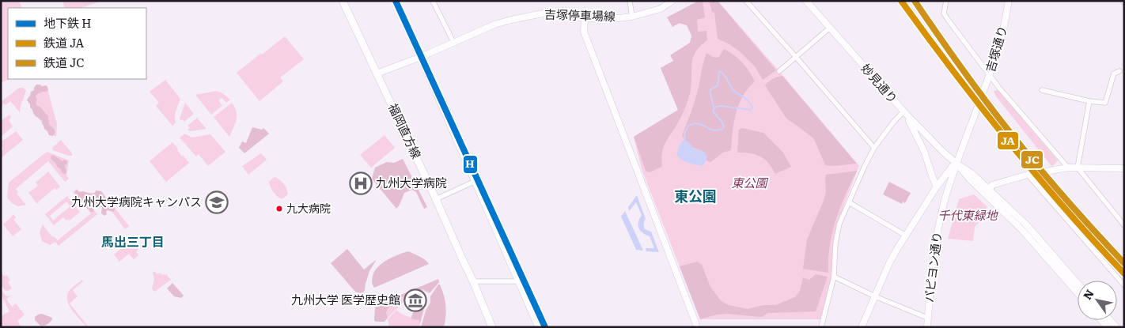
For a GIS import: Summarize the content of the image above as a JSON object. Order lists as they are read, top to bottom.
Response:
{
  "streets": {
    "main road": [
      "吉塚停車場線",
      "吉塚通り",
      "妙見通り",
      "福岡直方線",
      "パピヨン通り"
    ]
  },
  "crossings": [
    ["吉塚停車場線", "福岡直方線"],
    ["吉塚通り", "妙見通り"],
    ["吉塚通り", "パピヨン通り"],
    ["妙見通り", "パピヨン通り"]
  ],
  "districts": ["東公園", "馬出三丁目"],
  "parks": ["東公園", "千代東緑地"],
  "places": {
    "hospital": ["九州大学病院"],
    "school or university": ["九州大学病院キャンパス"],
    "other": ["九大病院"],
    "museum": ["九州大学 医学歴史館"]
  },
  "lines": ["metro line H", "rail line JA", "rail line JC"],
  "legend": ["地下鉄 H", "鉄道 JA", "鉄道 JC"],
  "north": "top left"
}
